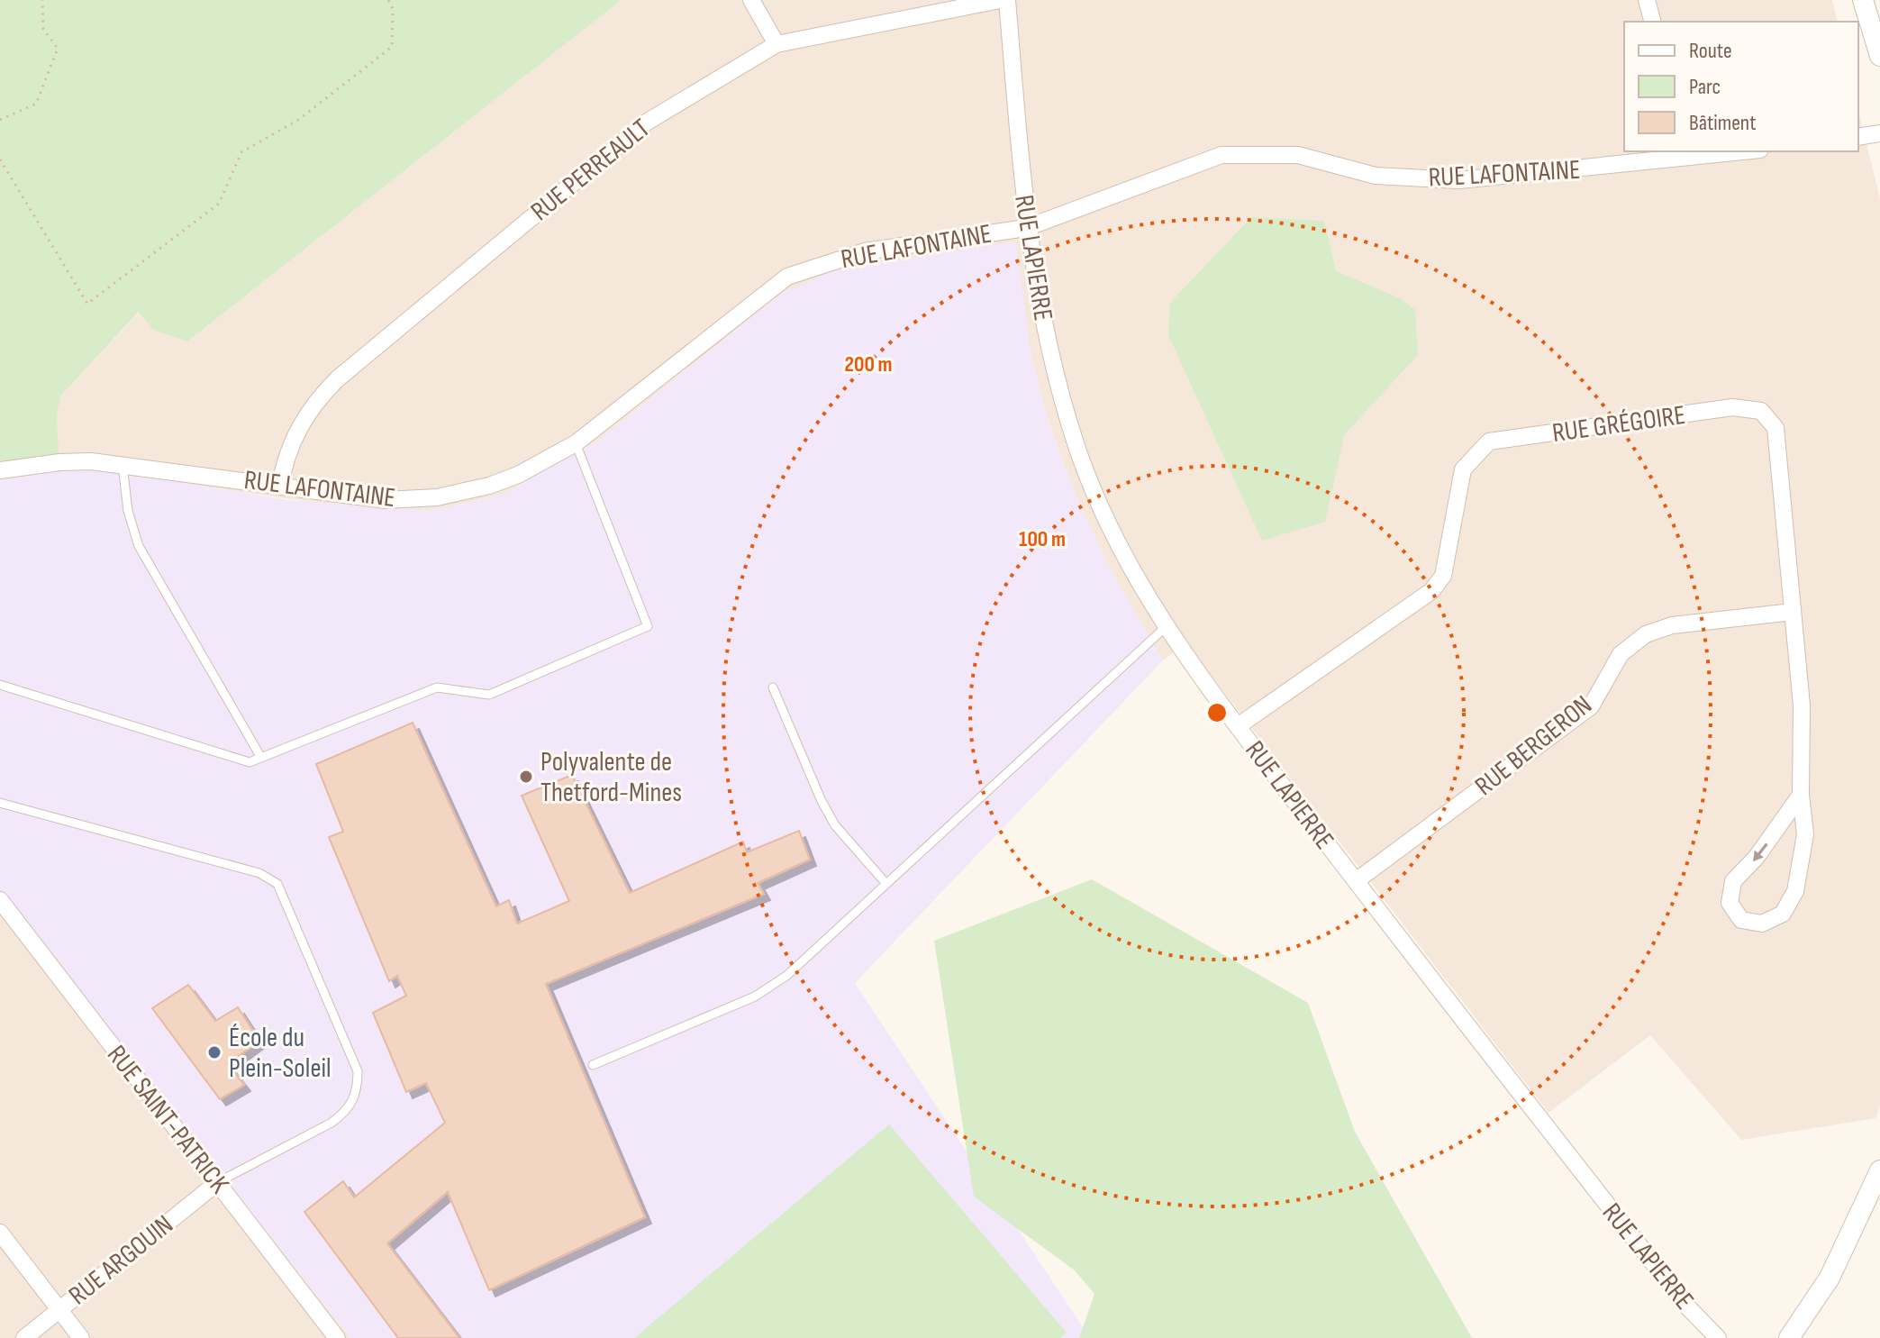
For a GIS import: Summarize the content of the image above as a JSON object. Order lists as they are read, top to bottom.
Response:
{
  "streets": {
    "street": [
      "RUE PERREAULT",
      "RUE LAFONTAINE",
      "RUE LAPIERRE",
      "RUE GRÉGOIRE",
      "RUE BERGERON",
      "RUE SAINT-PATRICK",
      "RUE ARGOUIN"
    ]
  },
  "crossings": [
    ["RUE PERREAULT", "RUE LAFONTAINE"],
    ["RUE LAFONTAINE", "RUE LAPIERRE"],
    ["RUE LAPIERRE", "RUE GRÉGOIRE"],
    ["RUE LAPIERRE", "RUE BERGERON"],
    ["RUE GRÉGOIRE", "RUE BERGERON"],
    ["RUE SAINT-PATRICK", "RUE ARGOUIN"]
  ],
  "places": ["Polyvalente de Thetford-Mines", "École du Plein-Soleil"],
  "legend": ["Route", "Parc", "Bâtiment"],
  "rings": ["200 m", "100 m"]
}
